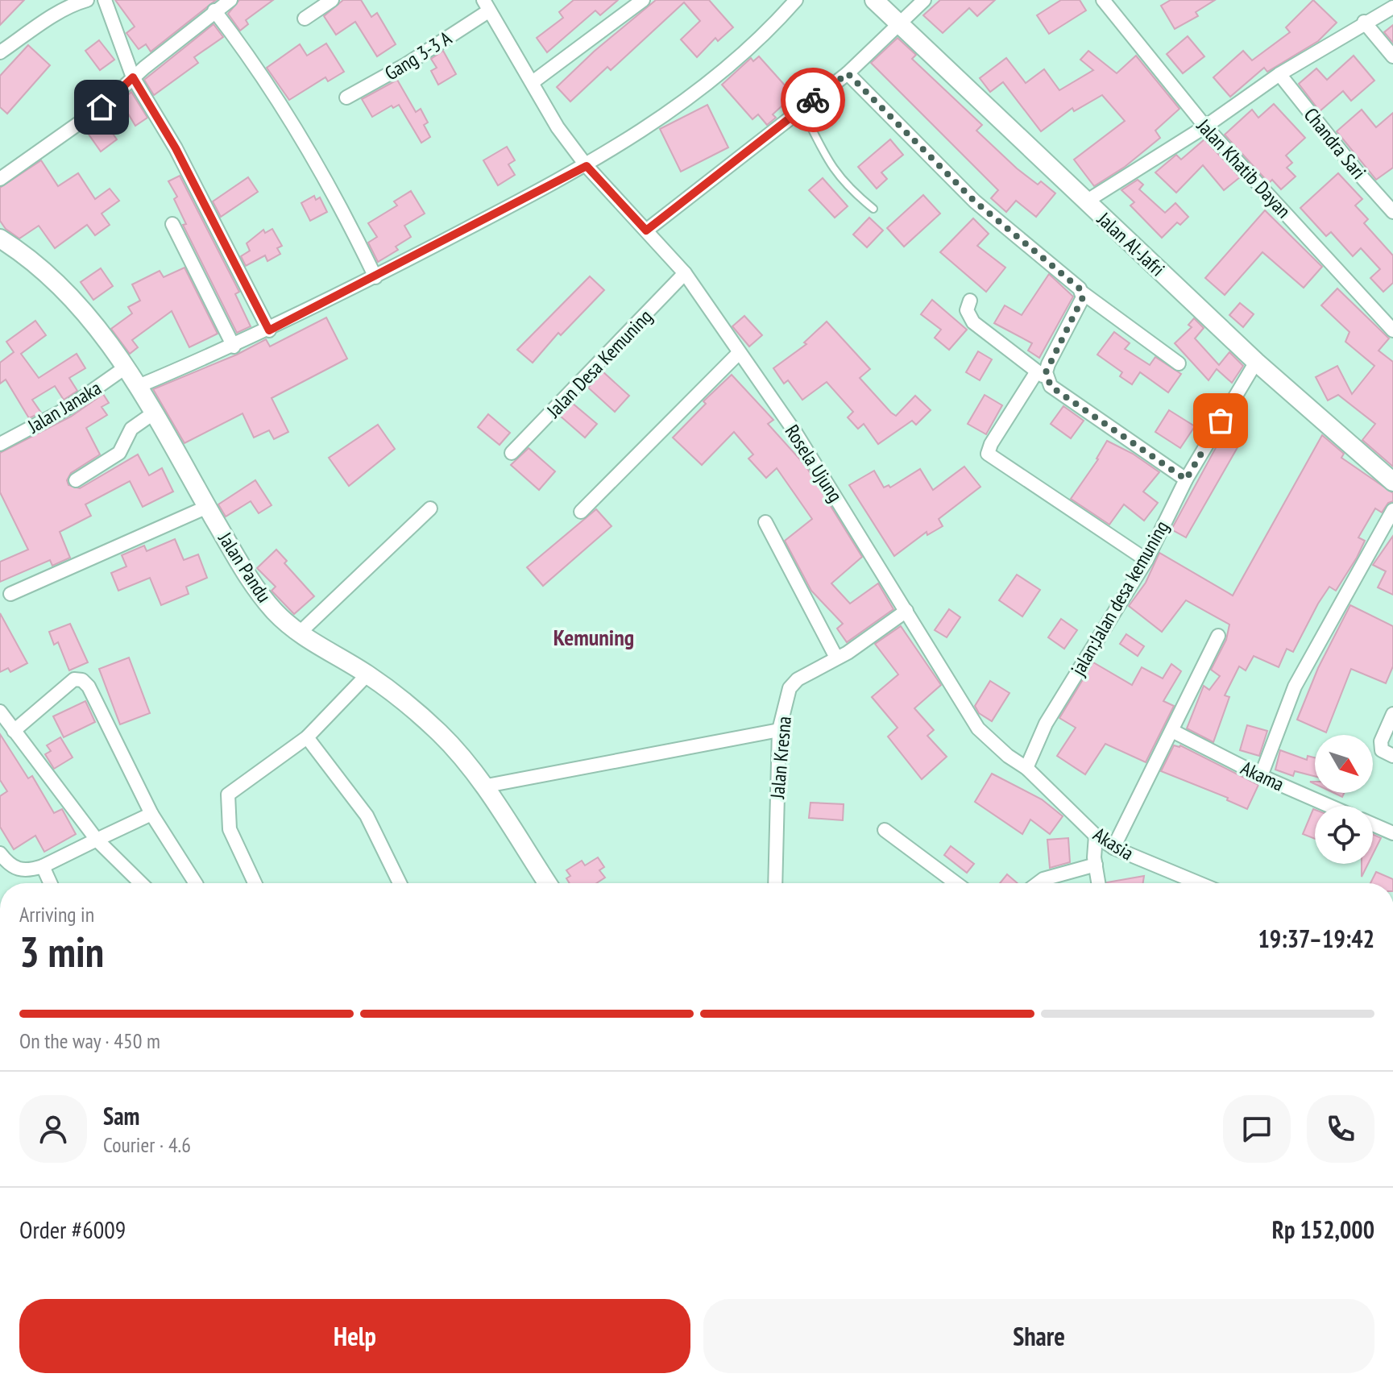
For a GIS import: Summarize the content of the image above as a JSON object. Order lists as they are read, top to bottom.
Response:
{
  "streets": {
    "street": [
      "Gang 3-3 A",
      "Chandra Sari",
      "Jalan Khatib Dayan",
      "Jalan Al-Jafri",
      "Jalan Desa Kemuning",
      "Jalan Janaka",
      "Rosela Ujung",
      "Jalan Pandu",
      "jalan;Jalan desa kemuning",
      "Jalan Kresna",
      "Akama",
      "Akasia"
    ]
  },
  "crossings": [
    ["Gang 3-3 A", "Rosela Ujung"],
    ["Jalan Al-Jafri", "jalan;Jalan desa kemuning"],
    ["Jalan Desa Kemuning", "Rosela Ujung"],
    ["Jalan Janaka", "Jalan Pandu"],
    ["Rosela Ujung", "jalan;Jalan desa kemuning"],
    ["Rosela Ujung", "Jalan Kresna"],
    ["Rosela Ujung", "Akasia"],
    ["jalan;Jalan desa kemuning", "Akasia"]
  ],
  "districts": ["Kemuning"],
  "north": "bottom right",
  "page": {
    "heading": ["3 min", "Arriving in", "19:37–19:42"],
    "panel": [
      "Sam",
      "Courier · 4.6",
      "Order #6009",
      "Rp 152,000"
    ],
    "bar": "On the way · 450 m",
    "buttons": ["Help", "Share"]
  }
}
